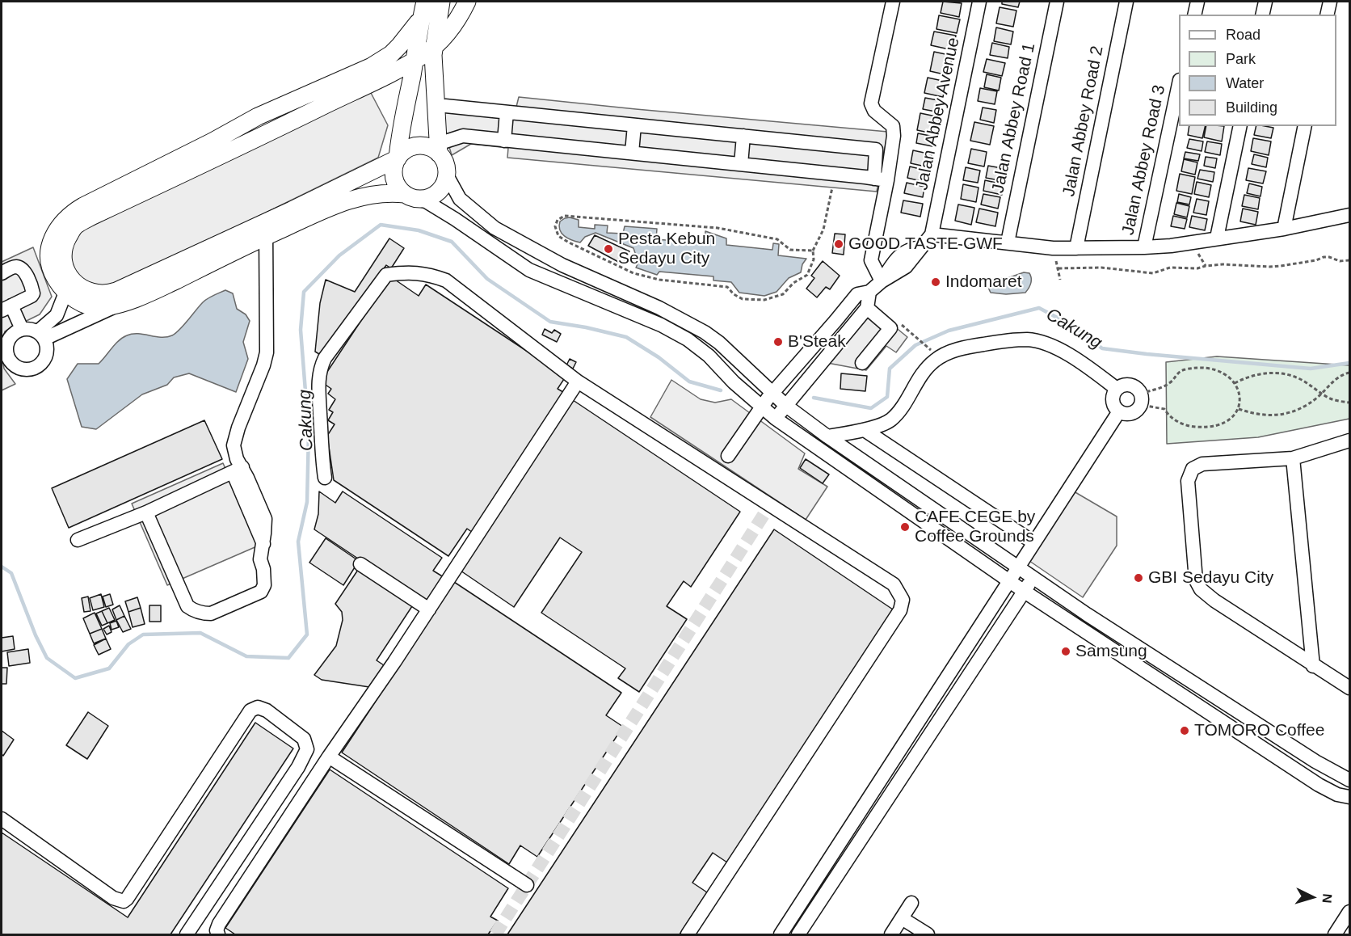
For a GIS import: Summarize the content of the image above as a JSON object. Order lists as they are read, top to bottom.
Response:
{
  "streets": {
    "street": [
      "Jalan Abbey Avenue",
      "Jalan Abbey Road 1",
      "Jalan Abbey Road 2",
      "Jalan Abbey Road 3"
    ]
  },
  "water": ["Cakung"],
  "places": [
    "GOOD TASTE GWF",
    "Pesta Kebun Sedayu City",
    "Indomaret",
    "B'Steak",
    "CAFE CEGE by Coffee Grounds",
    "GBI Sedayu City",
    "Samsung",
    "TOMORO Coffee"
  ],
  "legend": [
    "Road",
    "Park",
    "Water",
    "Building"
  ],
  "north": "right"
}
